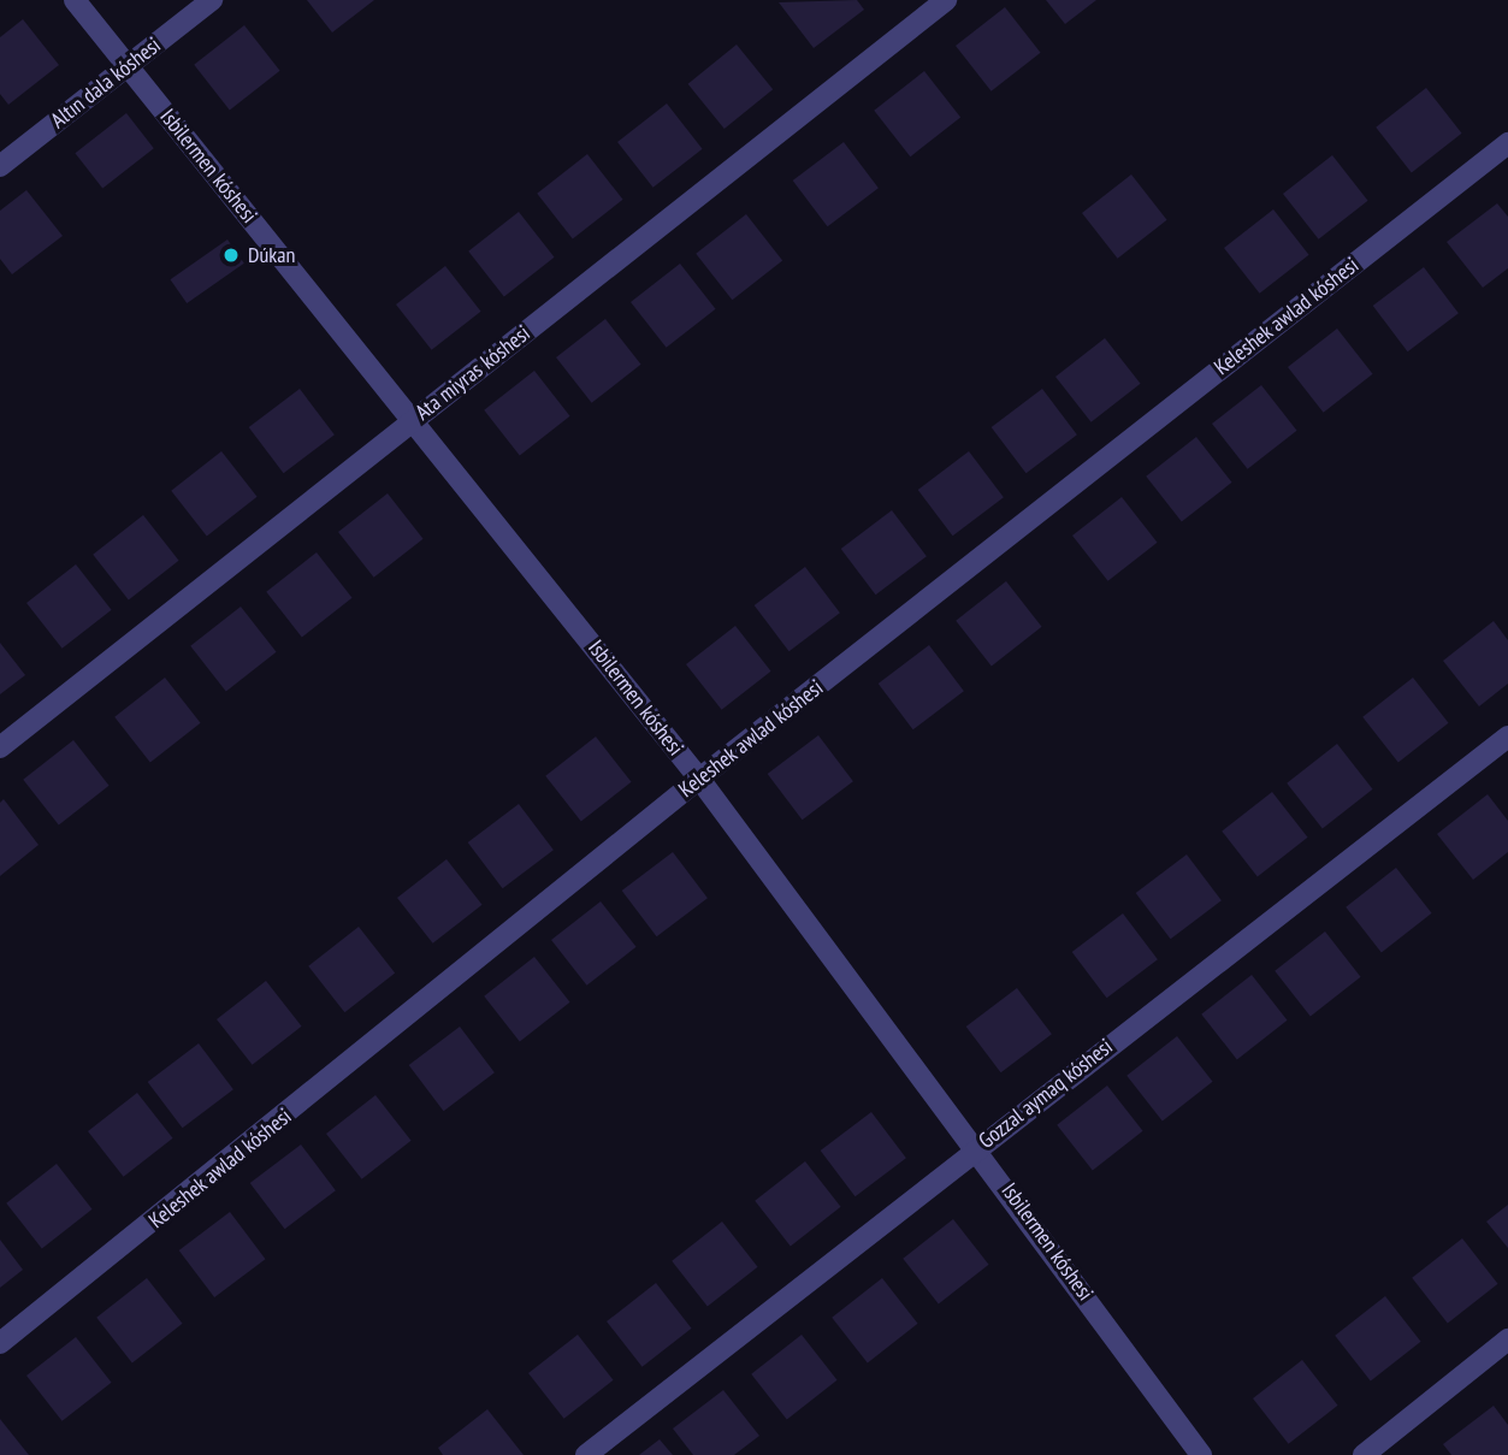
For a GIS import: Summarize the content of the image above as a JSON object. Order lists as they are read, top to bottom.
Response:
{
  "streets": {
    "street": [
      "Altın dala kóshesi",
      "Isbilermen kóshesi",
      "Keleshek awlad kóshesi",
      "Ata miyras kóshesi",
      "Gozzal aymaq kóshesi"
    ]
  },
  "crossings": [
    ["Altın dala kóshesi", "Isbilermen kóshesi"],
    ["Isbilermen kóshesi", "Keleshek awlad kóshesi"],
    ["Isbilermen kóshesi", "Ata miyras kóshesi"],
    ["Isbilermen kóshesi", "Gozzal aymaq kóshesi"]
  ],
  "places": ["Dúkan"]
}
